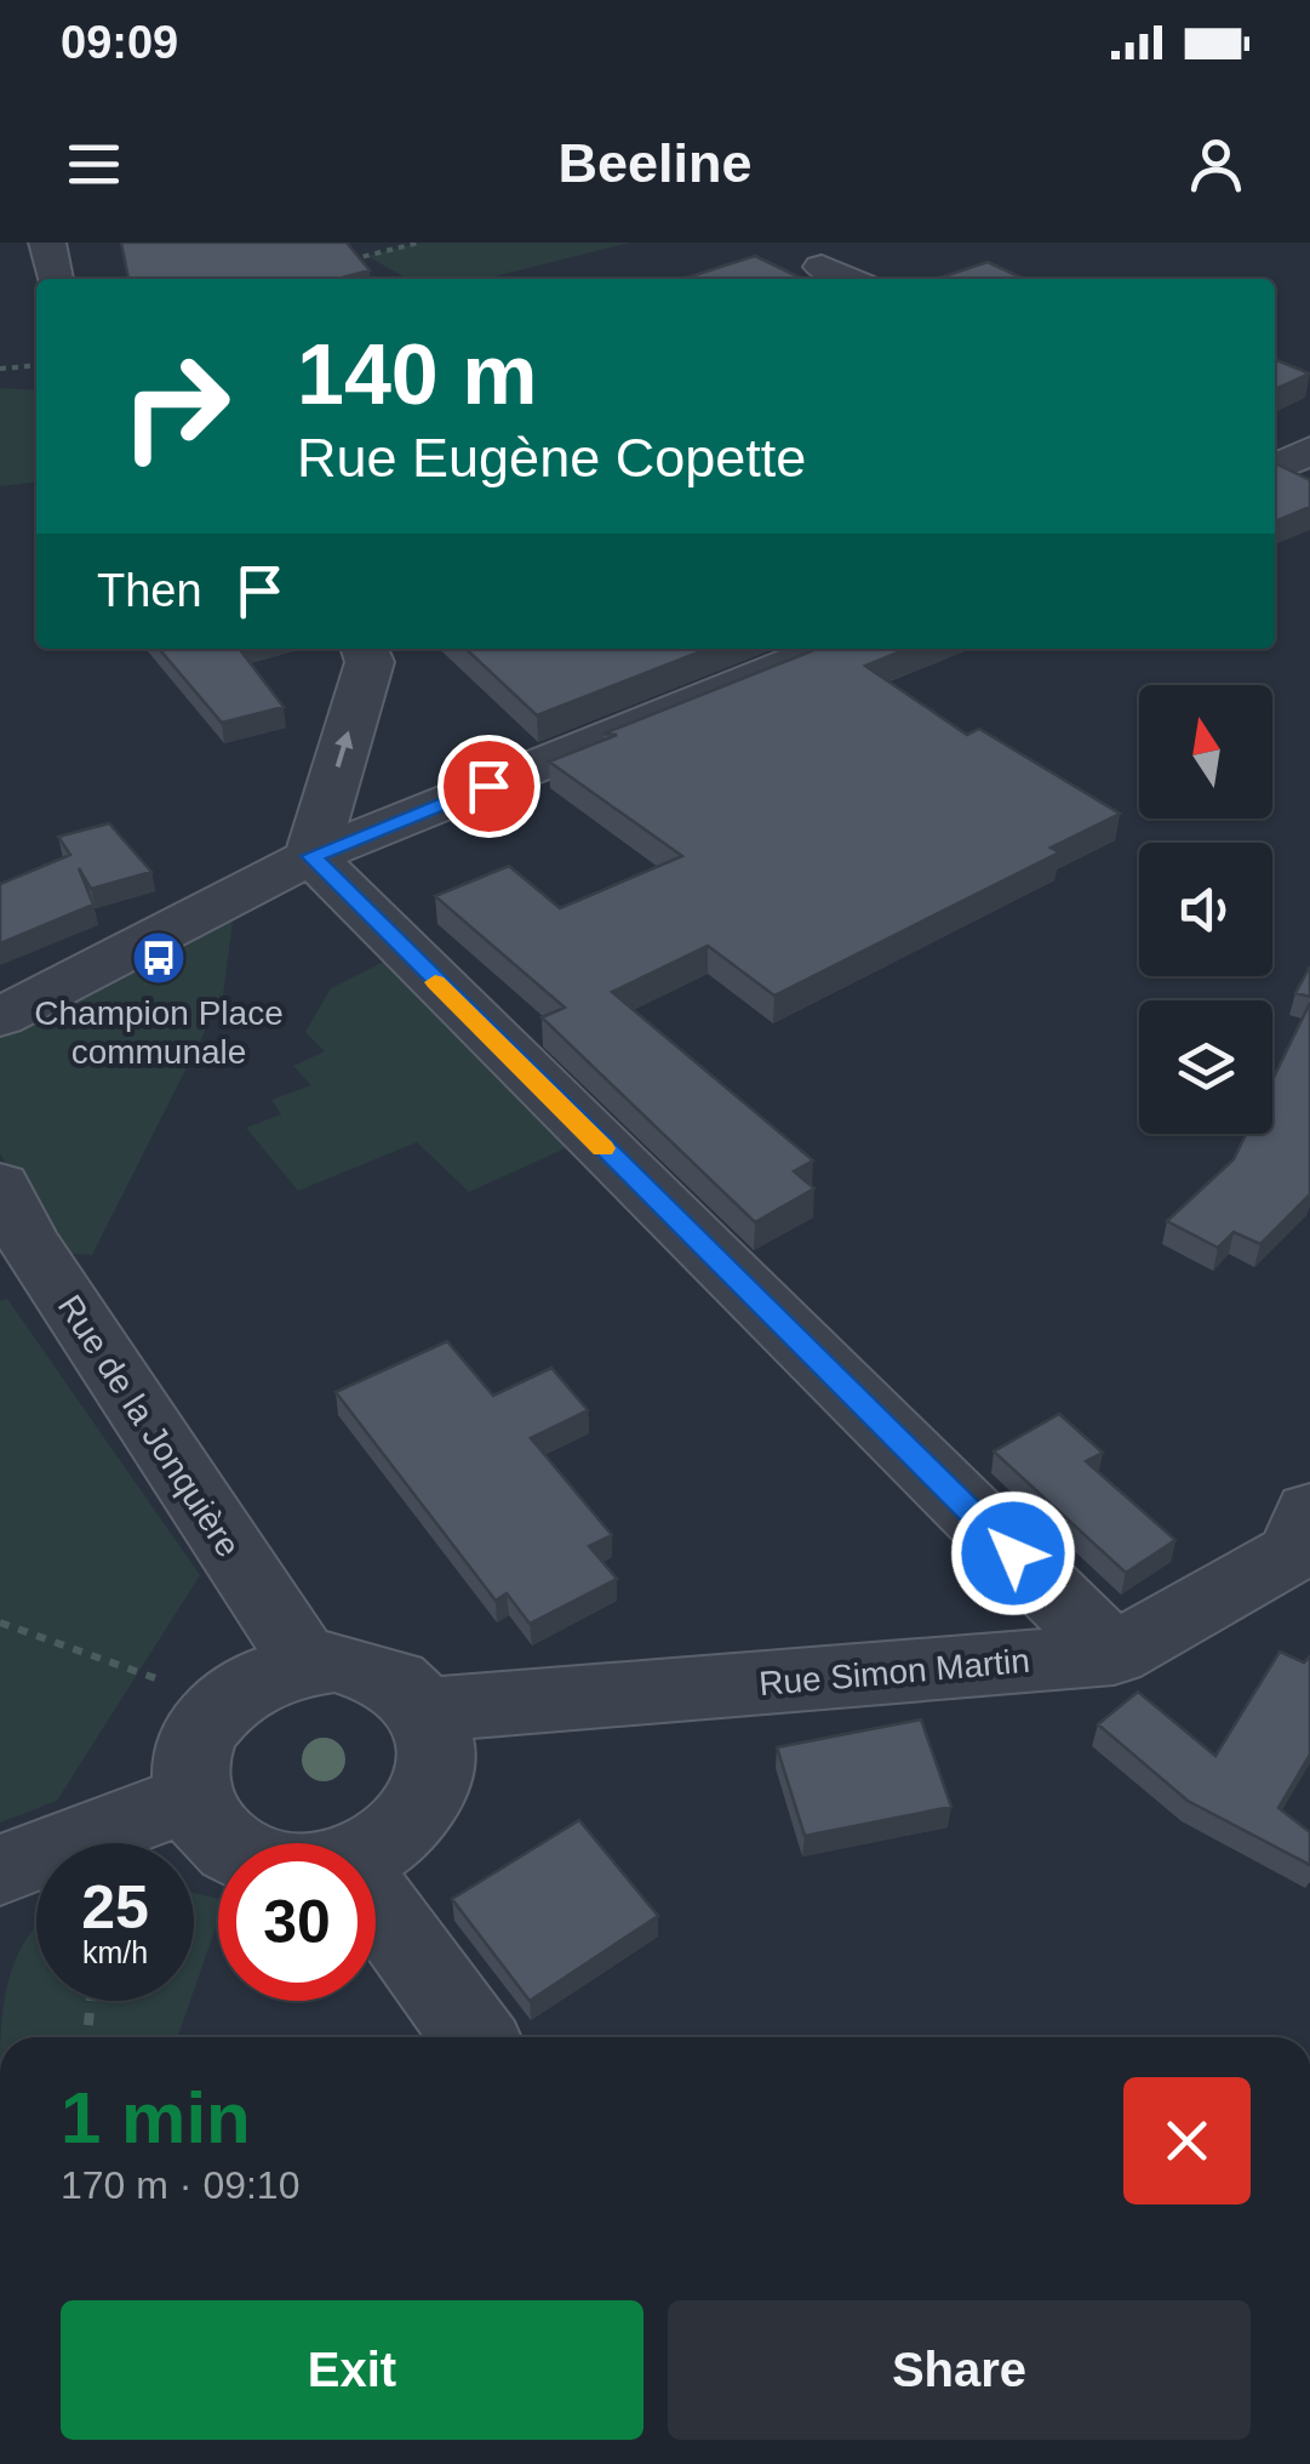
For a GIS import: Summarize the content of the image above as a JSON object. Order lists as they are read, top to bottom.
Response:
{
  "streets": {
    "street": ["Rue de la Jonquière", "Rue Simon Martin"]
  },
  "places": {
    "bus stop": ["Champion Place communale"]
  },
  "north": "top",
  "page": {
    "status": "09:09",
    "header": "Beeline",
    "turn": ["140 m", "Rue Eugène Copette"],
    "then": "Then",
    "speed": "25 km/h",
    "limit": "30",
    "heading": ["1 min", "170 m · 09:10"],
    "buttons": ["Exit", "Share"]
  }
}
